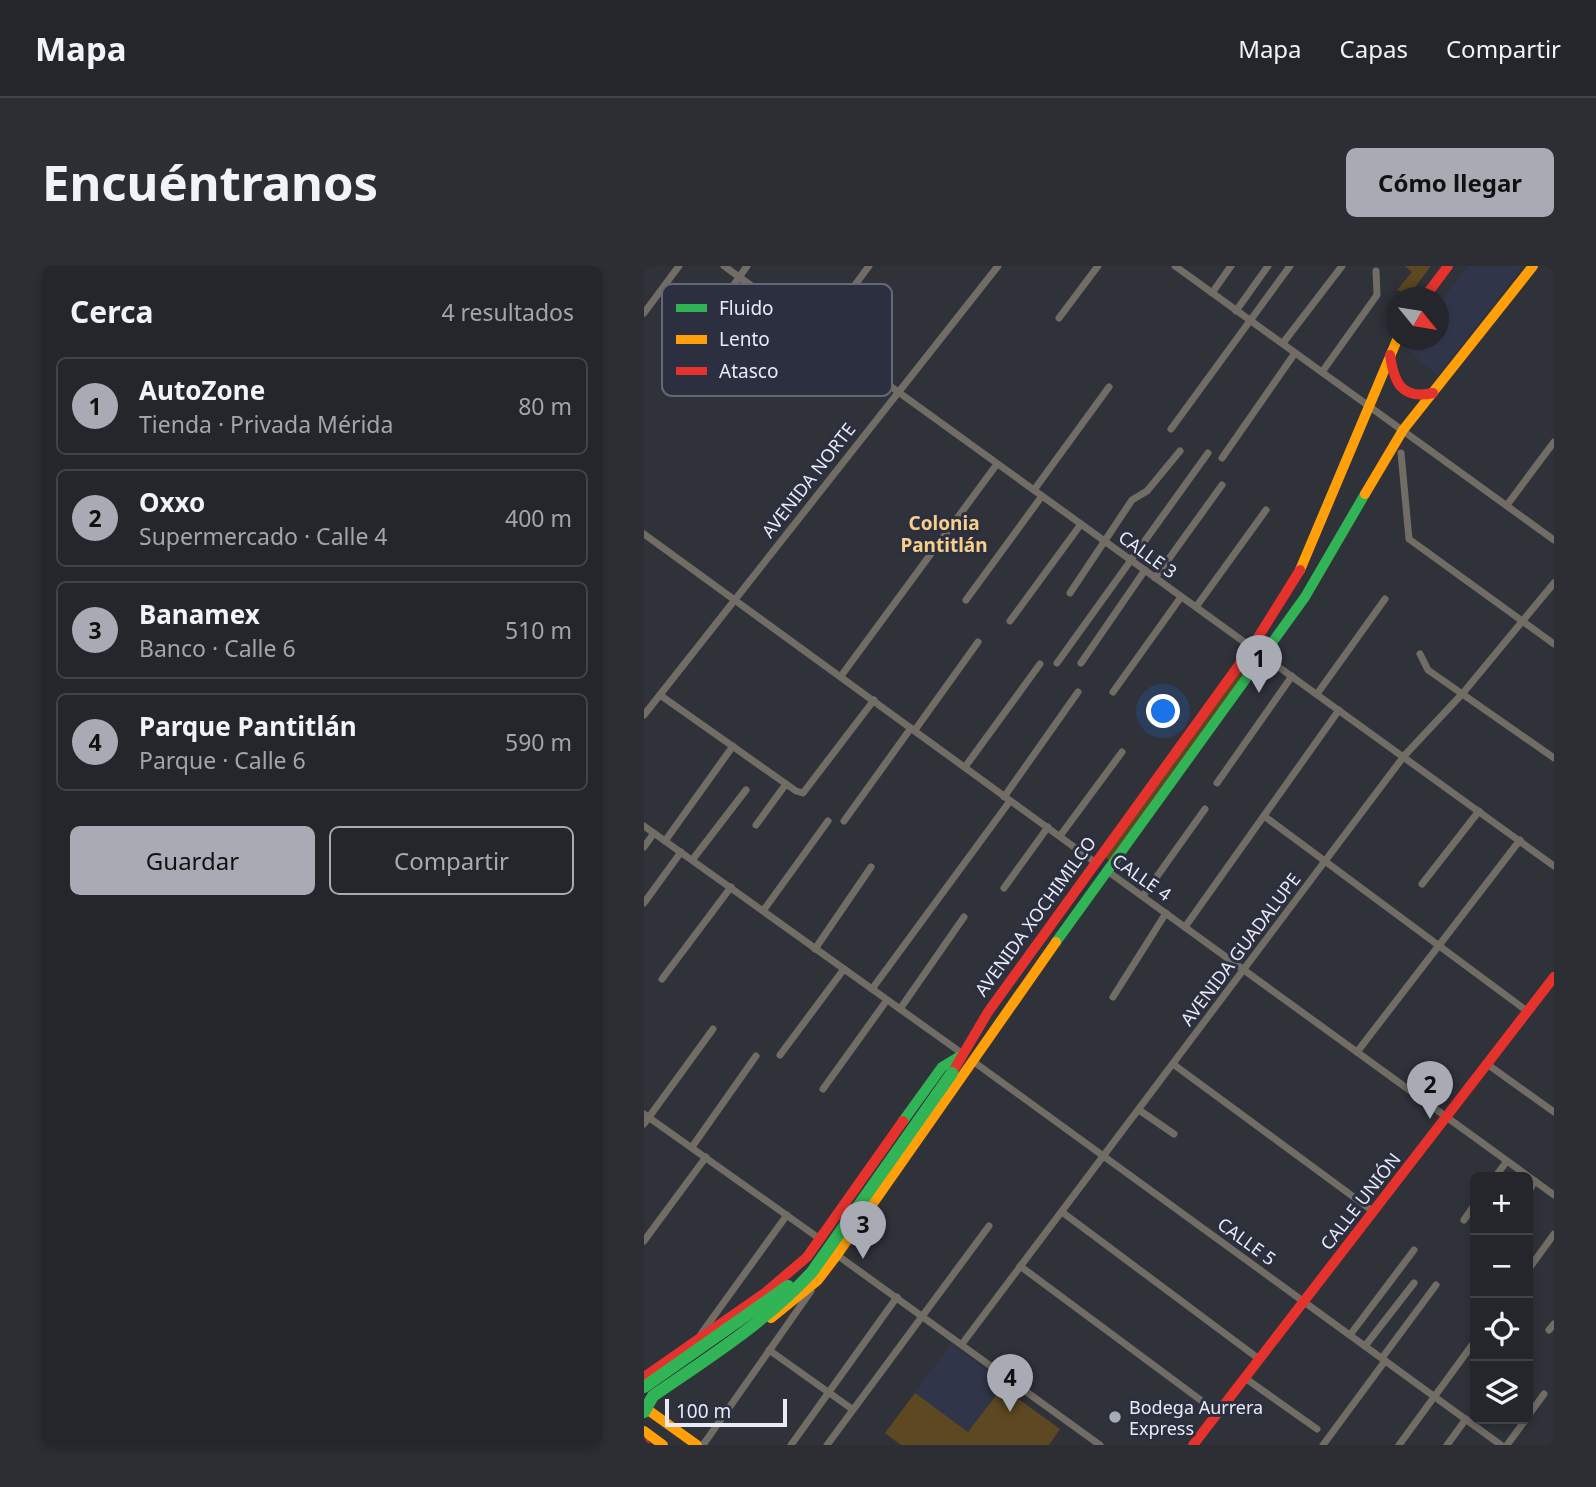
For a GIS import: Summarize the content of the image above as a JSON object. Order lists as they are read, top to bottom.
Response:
{
  "streets": {
    "main road": ["AVENIDA XOCHIMILCO", "CALLE UNIÓN"],
    "street": [
      "AVENIDA NORTE",
      "CALLE 3",
      "CALLE 4",
      "AVENIDA GUADALUPE",
      "CALLE 5"
    ]
  },
  "crossings": [
    ["AVENIDA NORTE", "CALLE 3"],
    ["AVENIDA NORTE", "CALLE 4"],
    ["CALLE 3", "AVENIDA XOCHIMILCO"],
    ["CALLE 3", "AVENIDA GUADALUPE"],
    ["CALLE 4", "AVENIDA XOCHIMILCO"],
    ["CALLE 4", "AVENIDA GUADALUPE"],
    ["CALLE 4", "CALLE UNIÓN"],
    ["AVENIDA XOCHIMILCO", "CALLE 5"],
    ["AVENIDA GUADALUPE", "CALLE 5"],
    ["CALLE UNIÓN", "CALLE 5"]
  ],
  "districts": ["Colonia Pantitlán"],
  "places": ["Bodega Aurrera Express"],
  "legend": ["Fluido", "Lento", "Atasco"],
  "scale_bar": "100 m",
  "north": "bottom right",
  "page": {
    "header": "Mapa",
    "nav": ["Mapa", "Capas", "Compartir"],
    "buttons": [
      "Cómo llegar",
      ["Guardar", "Compartir"]
    ],
    "title": "Encuéntranos",
    "heading": ["Cerca", "4 resultados"],
    "list": [
      {
        "mark": "1",
        "name": "AutoZone",
        "note": "Tienda · Privada Mérida",
        "value": "80 m"
      },
      {
        "mark": "2",
        "name": "Oxxo",
        "note": "Supermercado · Calle 4",
        "value": "400 m"
      },
      {
        "mark": "3",
        "name": "Banamex",
        "note": "Banco · Calle 6",
        "value": "510 m"
      },
      {
        "mark": "4",
        "name": "Parque Pantitlán",
        "note": "Parque · Calle 6",
        "value": "590 m"
      }
    ],
    "pins": [
      "1",
      "2",
      "3",
      "4"
    ],
    "map_buttons": ["+", "−"],
    "scale": "100 m"
  }
}
